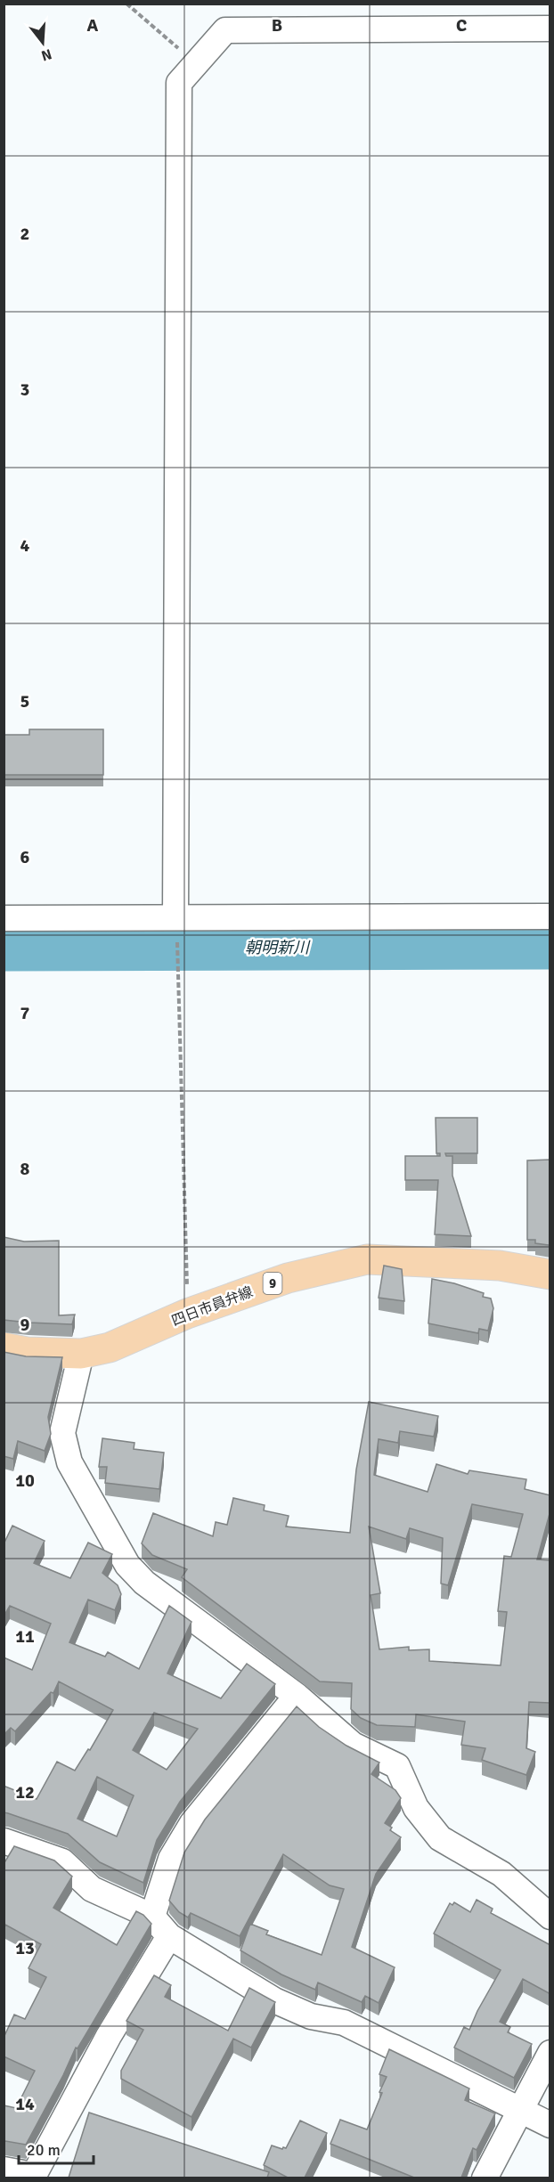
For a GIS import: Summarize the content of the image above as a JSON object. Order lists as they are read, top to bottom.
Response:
{
  "streets": {
    "main road": ["9", "四日市員弁線"]
  },
  "water": ["朝明新川"],
  "scale_bar": "20 m",
  "north": "bottom",
  "grid": {
    "columns": ["A", "B", "C"],
    "rows": [
      "2",
      "3",
      "4",
      "5",
      "6",
      "7",
      "8",
      "9",
      "10",
      "11",
      "12",
      "13",
      "14"
    ]
  }
}
